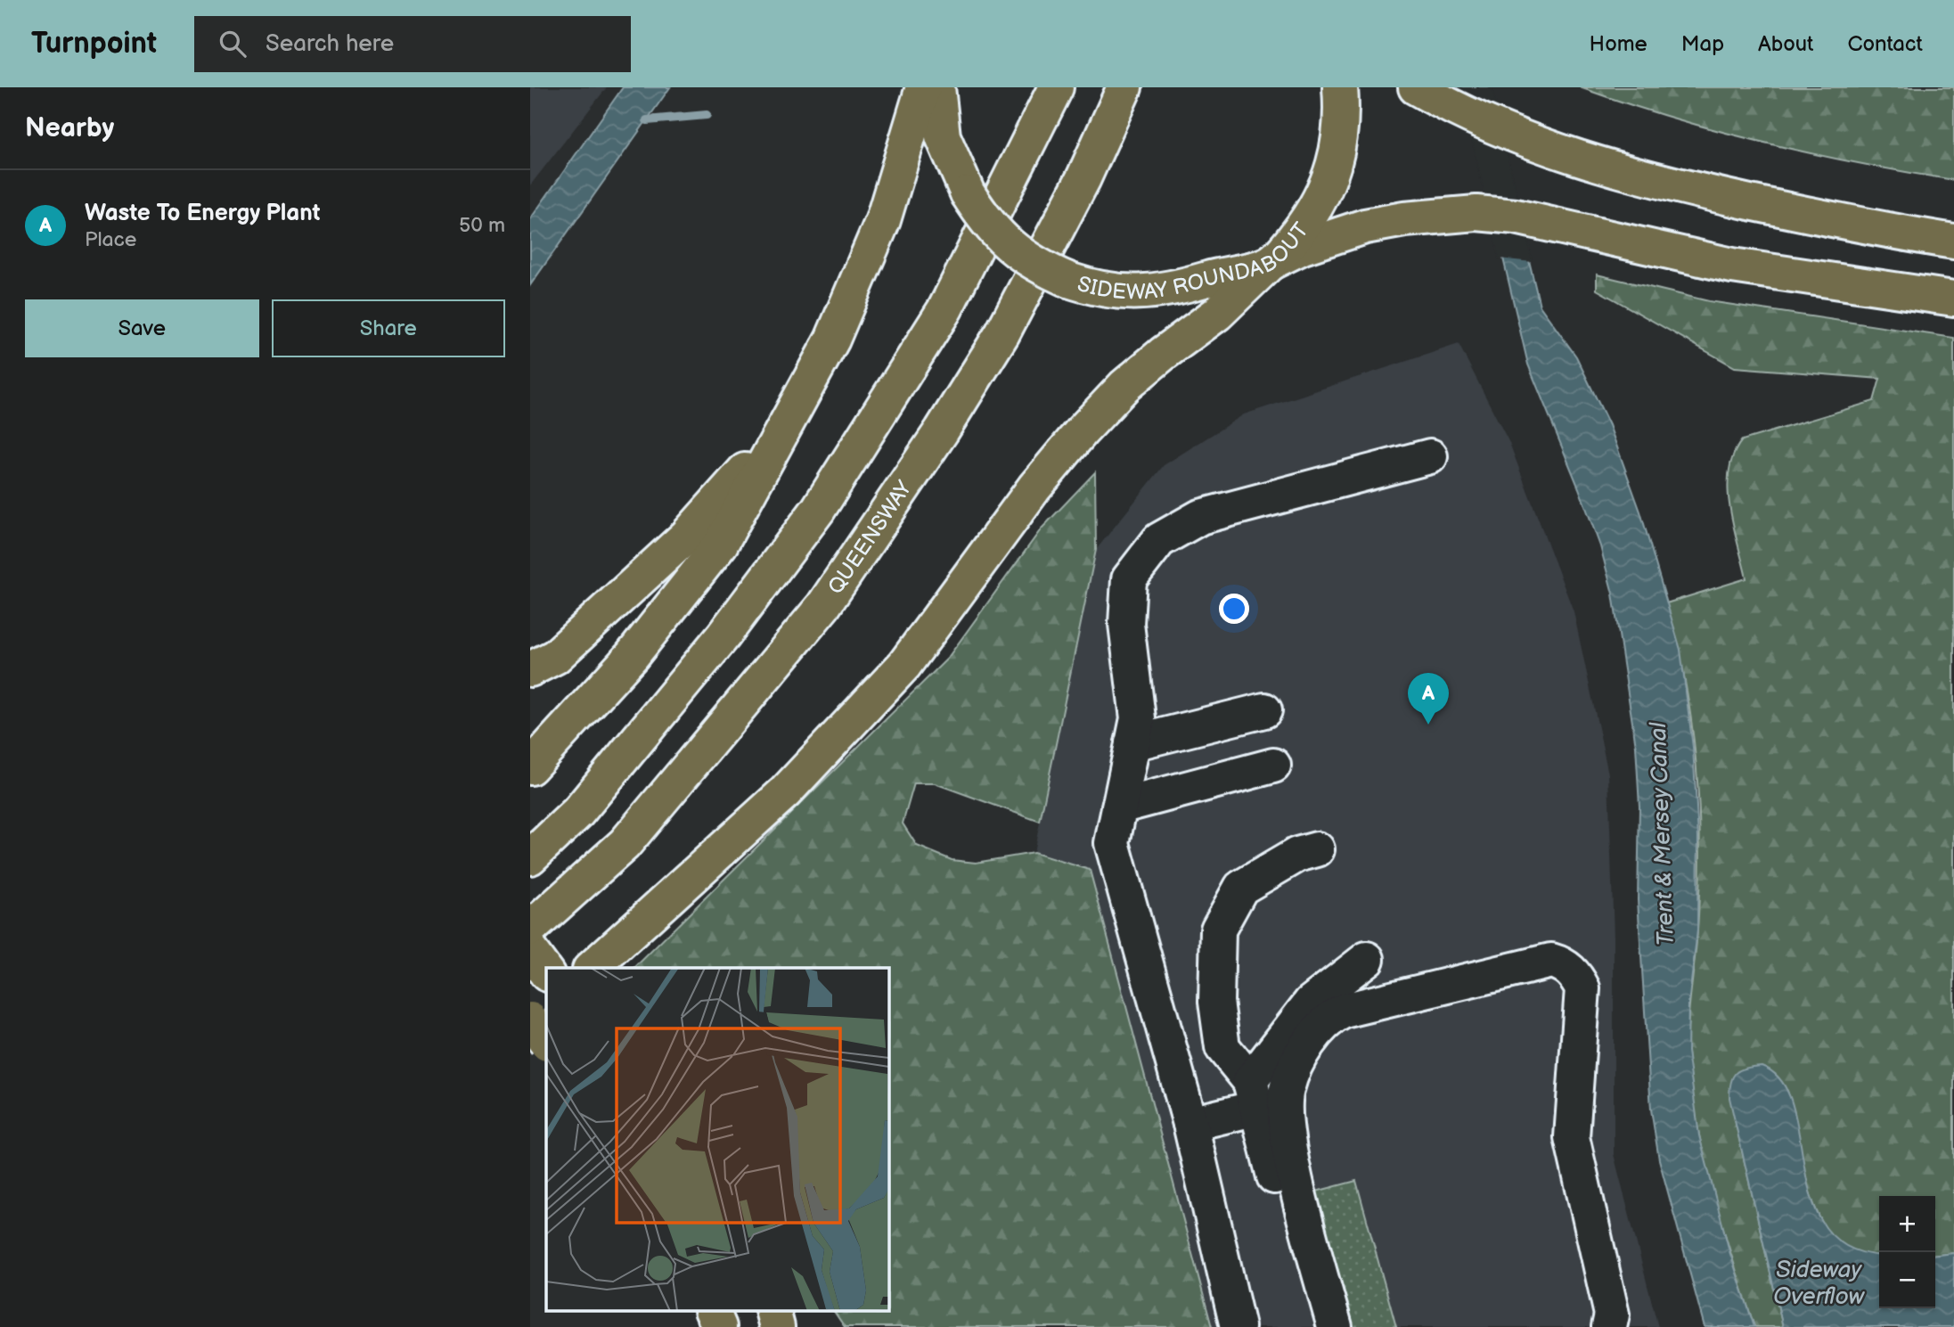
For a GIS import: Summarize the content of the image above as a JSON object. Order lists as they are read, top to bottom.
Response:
{
  "streets": {
    "main road": ["SIDEWAY ROUNDABOUT", "QUEENSWAY"]
  },
  "water": ["Trent & Mersey Canal", "Sideway Overflow"],
  "page": {
    "header": "Turnpoint",
    "search": "Search here",
    "nav": [
      "Home",
      "Map",
      "About",
      "Contact"
    ],
    "heading": "Nearby",
    "list": [
      {
        "mark": "A",
        "name": "Waste To Energy Plant",
        "note": "Place",
        "value": "50 m"
      }
    ],
    "buttons": ["Save", "Share"],
    "pins": "A",
    "map_buttons": ["+", "−"]
  }
}
